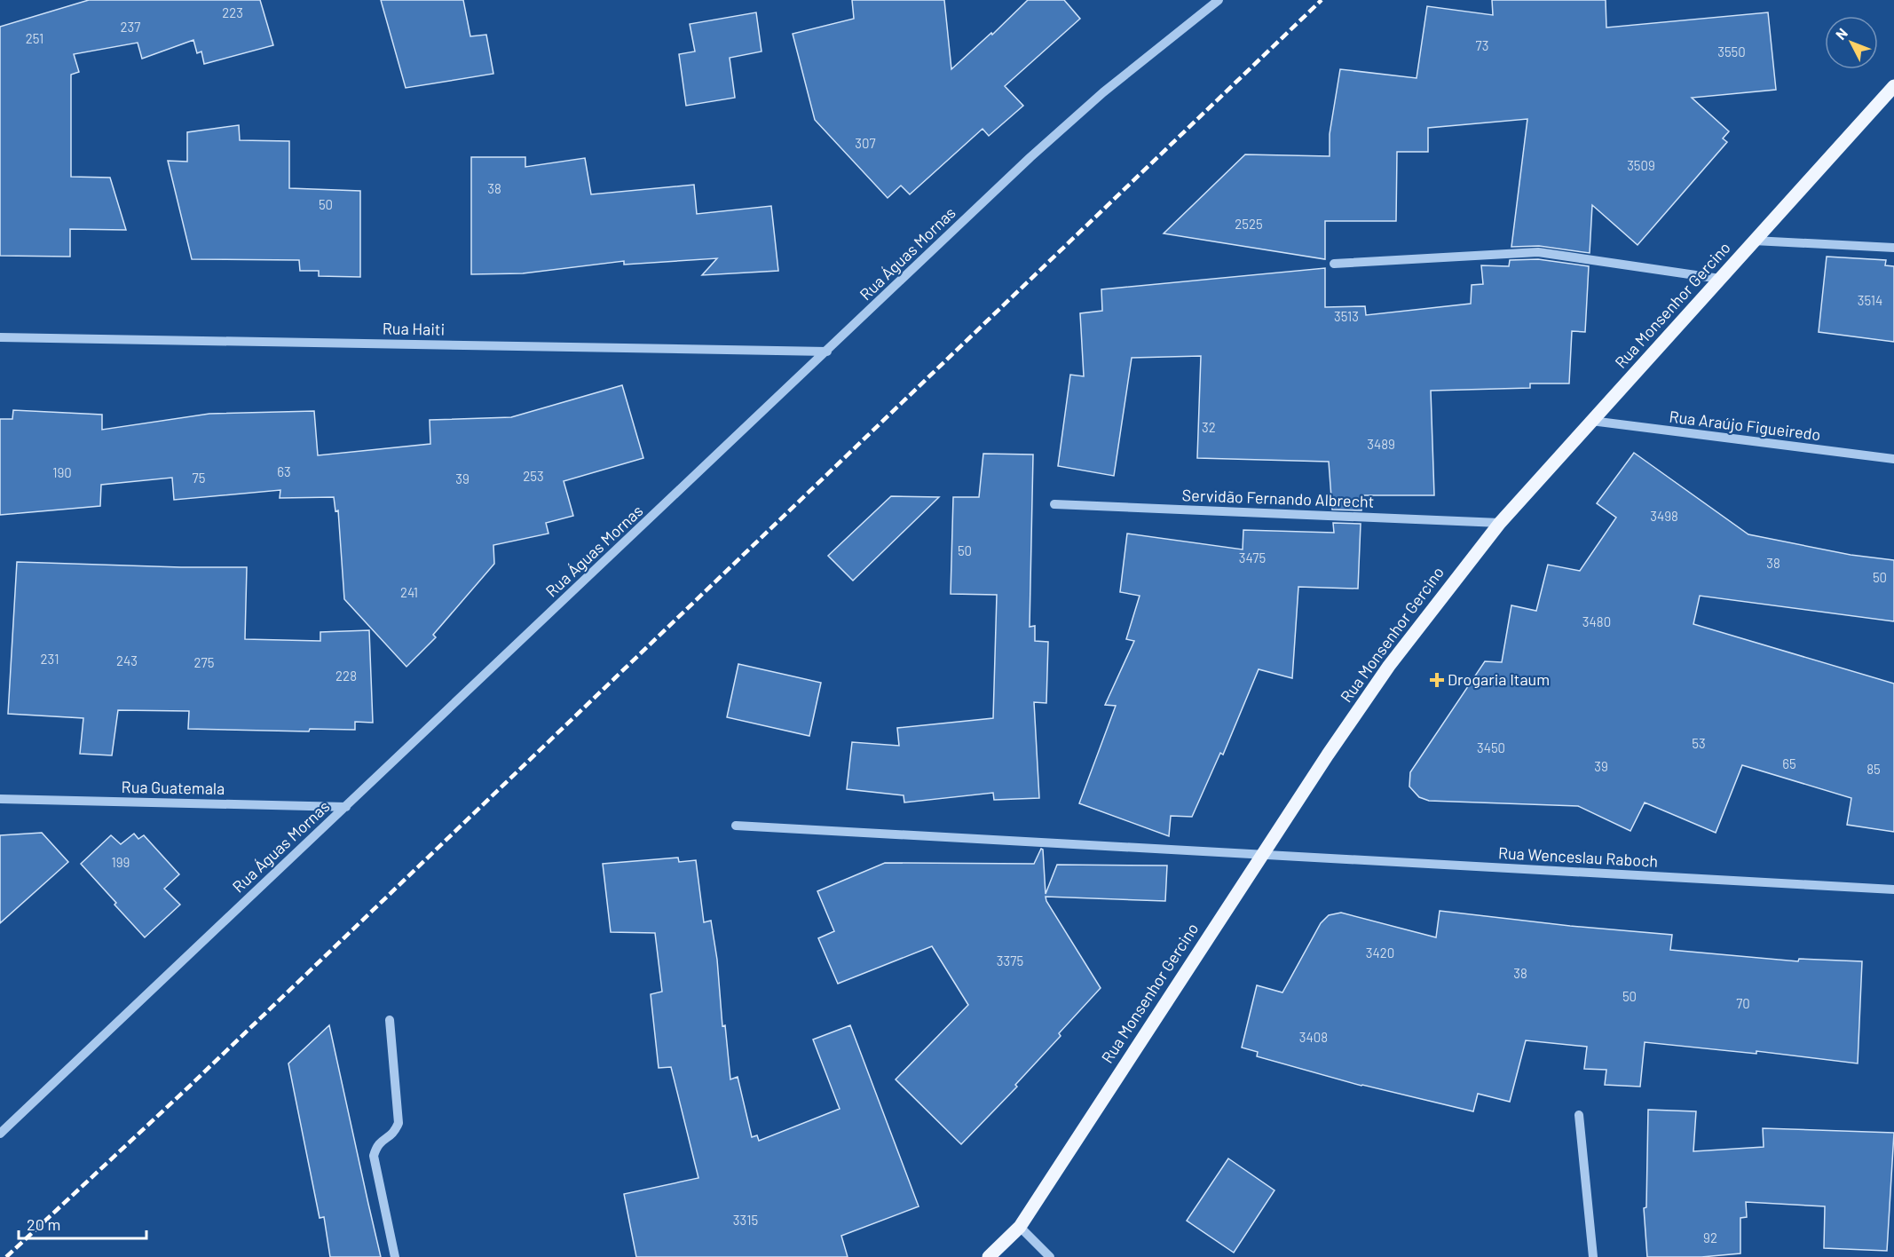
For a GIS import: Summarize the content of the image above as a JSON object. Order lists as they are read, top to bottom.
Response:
{
  "streets": {
    "main road": ["Rua Monsenhor Gercino"],
    "street": [
      "Rua Águas Mornas",
      "Rua Haiti",
      "Rua Araújo Figueiredo",
      "Servidão Fernando Albrecht",
      "Rua Guatemala",
      "Rua Wenceslau Raboch"
    ]
  },
  "crossings": [
    ["Rua Águas Mornas", "Rua Haiti"],
    ["Rua Águas Mornas", "Rua Guatemala"],
    ["Rua Monsenhor Gercino", "Rua Araújo Figueiredo"],
    ["Rua Monsenhor Gercino", "Servidão Fernando Albrecht"],
    ["Rua Monsenhor Gercino", "Rua Wenceslau Raboch"]
  ],
  "places": {
    "health": ["Drogaria Itaum"]
  },
  "house_numbers": [
    "223",
    "237",
    "251",
    "73",
    "3550",
    "307",
    "3509",
    "38",
    "50",
    "2525",
    "3514",
    "3513",
    "32",
    "3489",
    "63",
    "190",
    "253",
    "75",
    "39",
    "3498",
    "50",
    "3475",
    "38",
    "50",
    "241",
    "3480",
    "231",
    "243",
    "275",
    "228",
    "53",
    "3450",
    "65",
    "39",
    "85",
    "199",
    "3420",
    "3375",
    "38",
    "50",
    "70",
    "3408",
    "3315",
    "92"
  ],
  "scale_bar": "20 m",
  "north": "top left"
}
